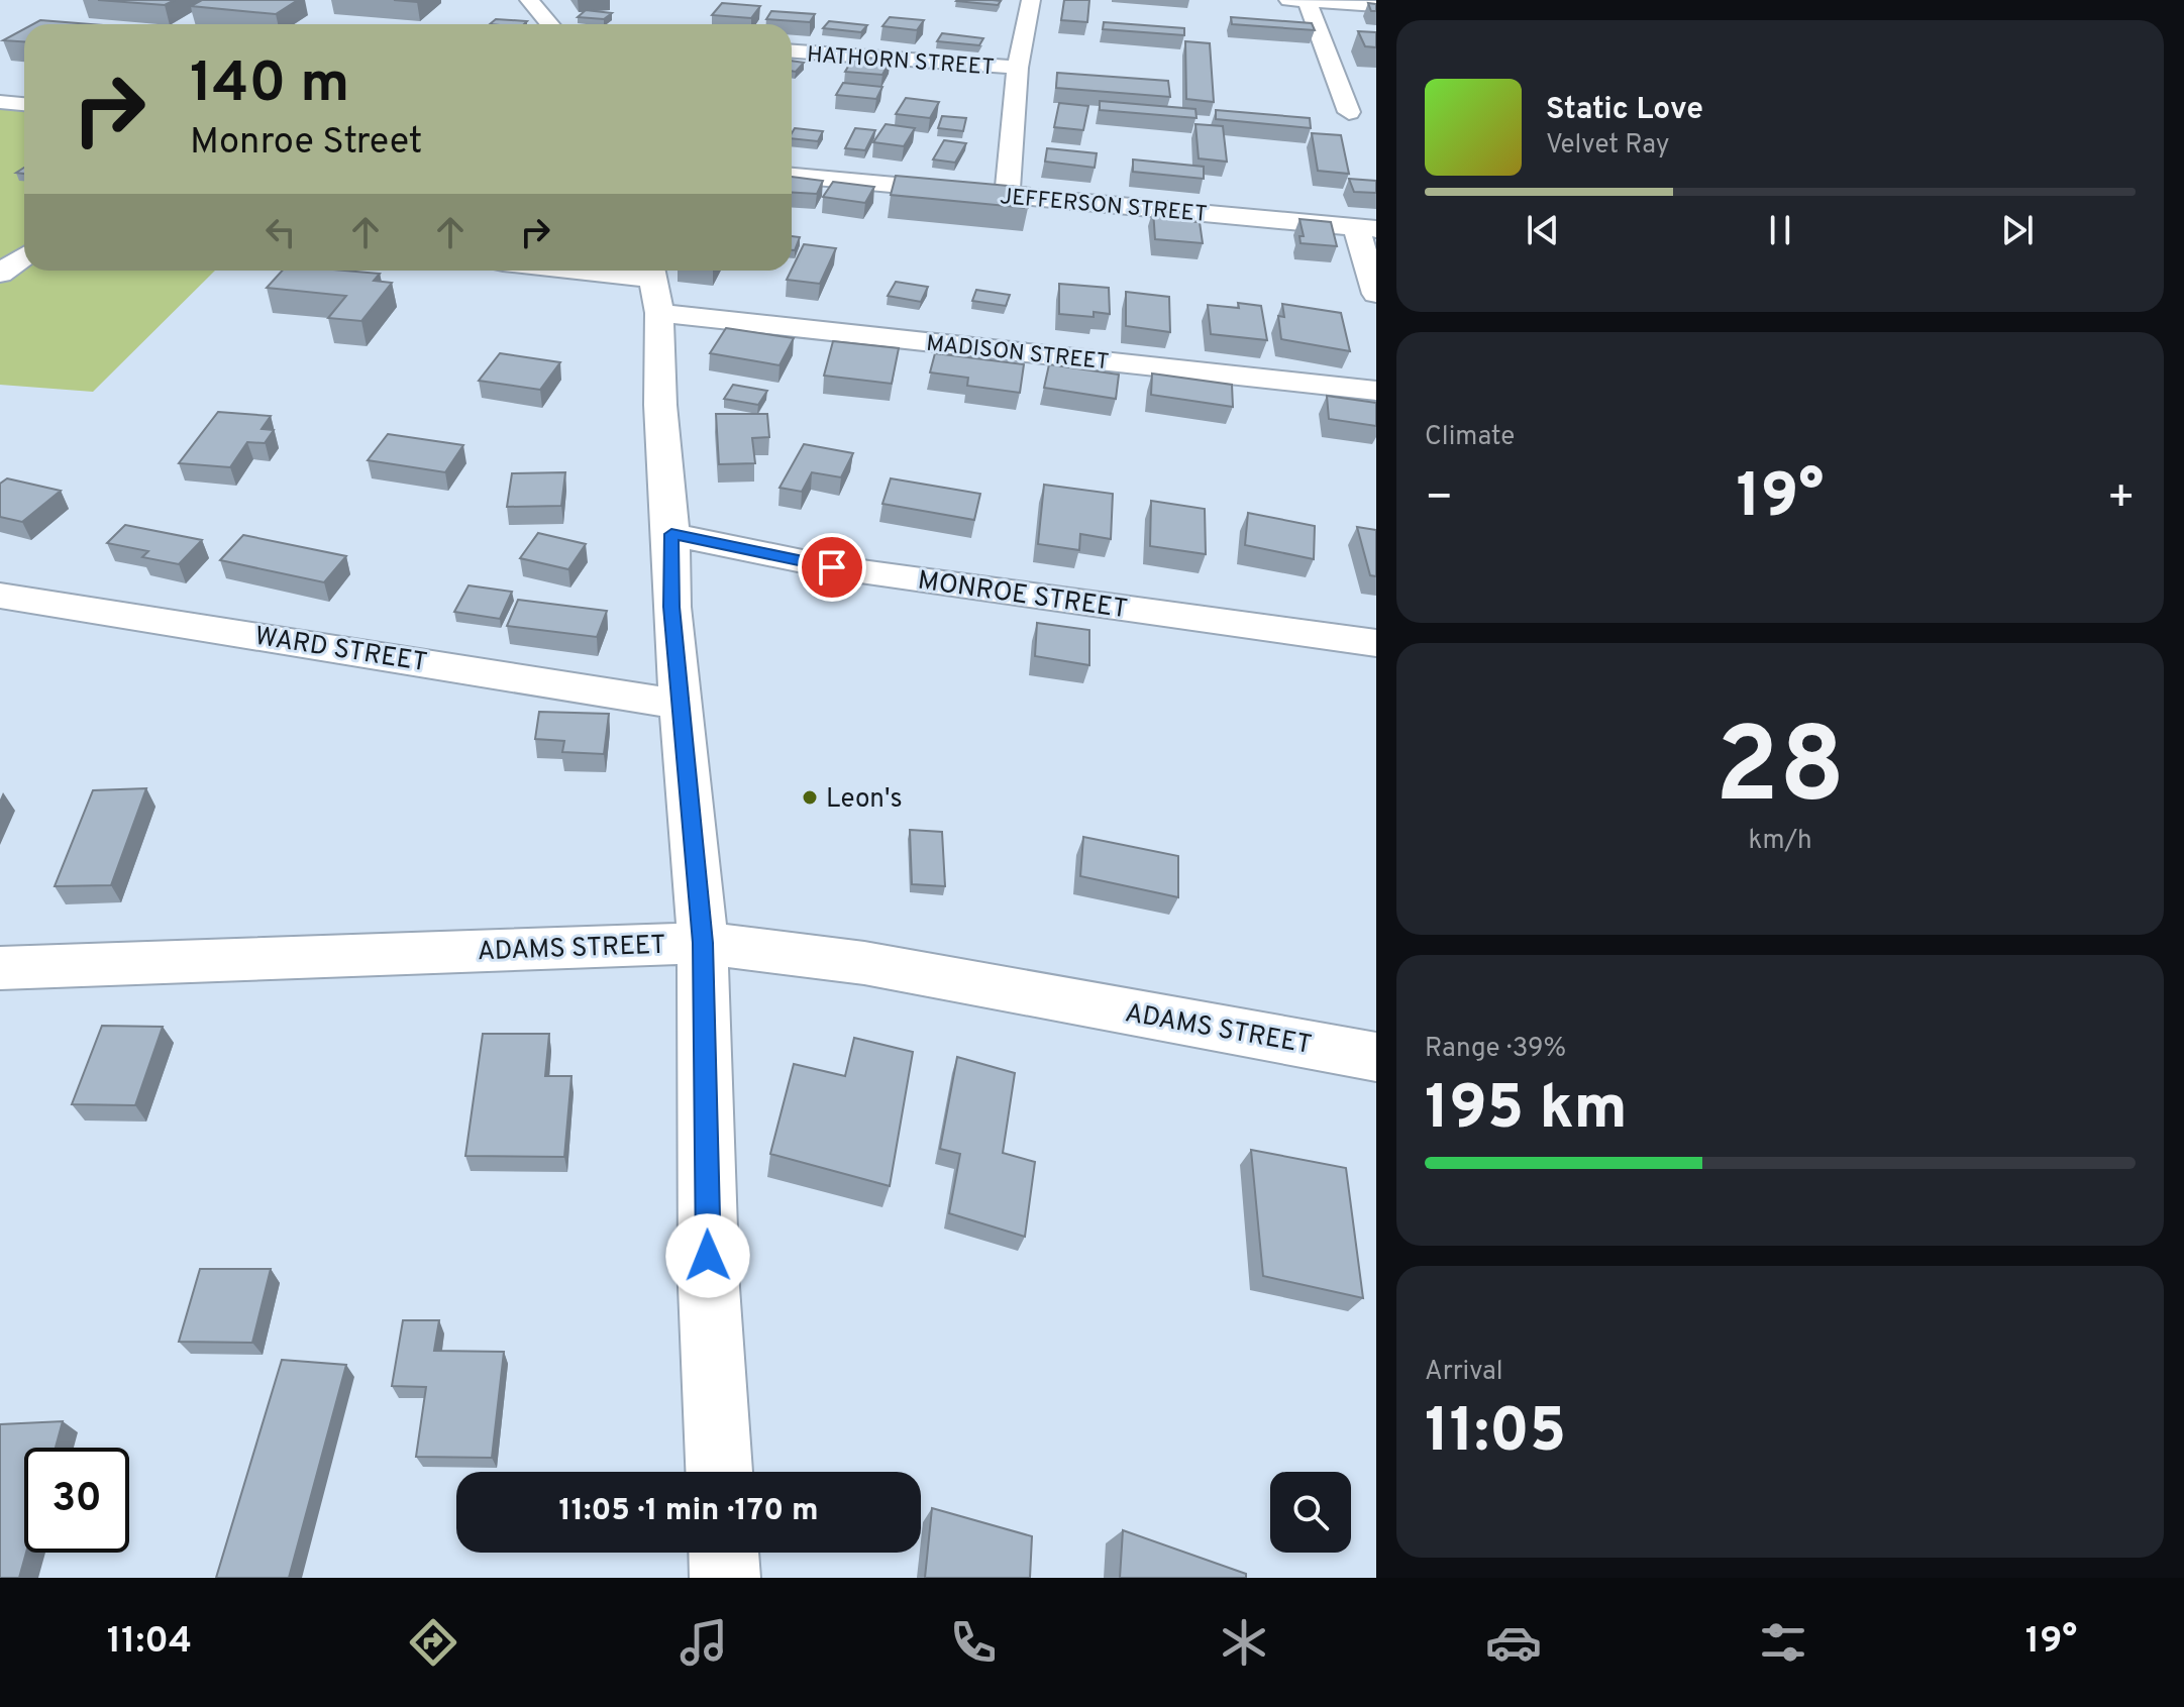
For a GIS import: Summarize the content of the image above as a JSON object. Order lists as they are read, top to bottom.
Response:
{
  "streets": {
    "street": [
      "HATHORN STREET",
      "JEFFERSON STREET",
      "MADISON STREET",
      "MONROE STREET",
      "WARD STREET",
      "ADAMS STREET"
    ]
  },
  "places": ["Leon's"],
  "page": {
    "turn": ["140 m", "Monroe Street"],
    "song": ["Static Love", "Velvet Ray"],
    "tile": [
      "Climate",
      ["28", "km/h"],
      ["Range · 39%", "195 km"],
      ["Arrival", "11:05"]
    ],
    "heat": ["−", "19°", "+"],
    "limit": "30",
    "trip": "11:05 · 1 min · 170 m",
    "tabs": ["11:04", "19°"]
  }
}
